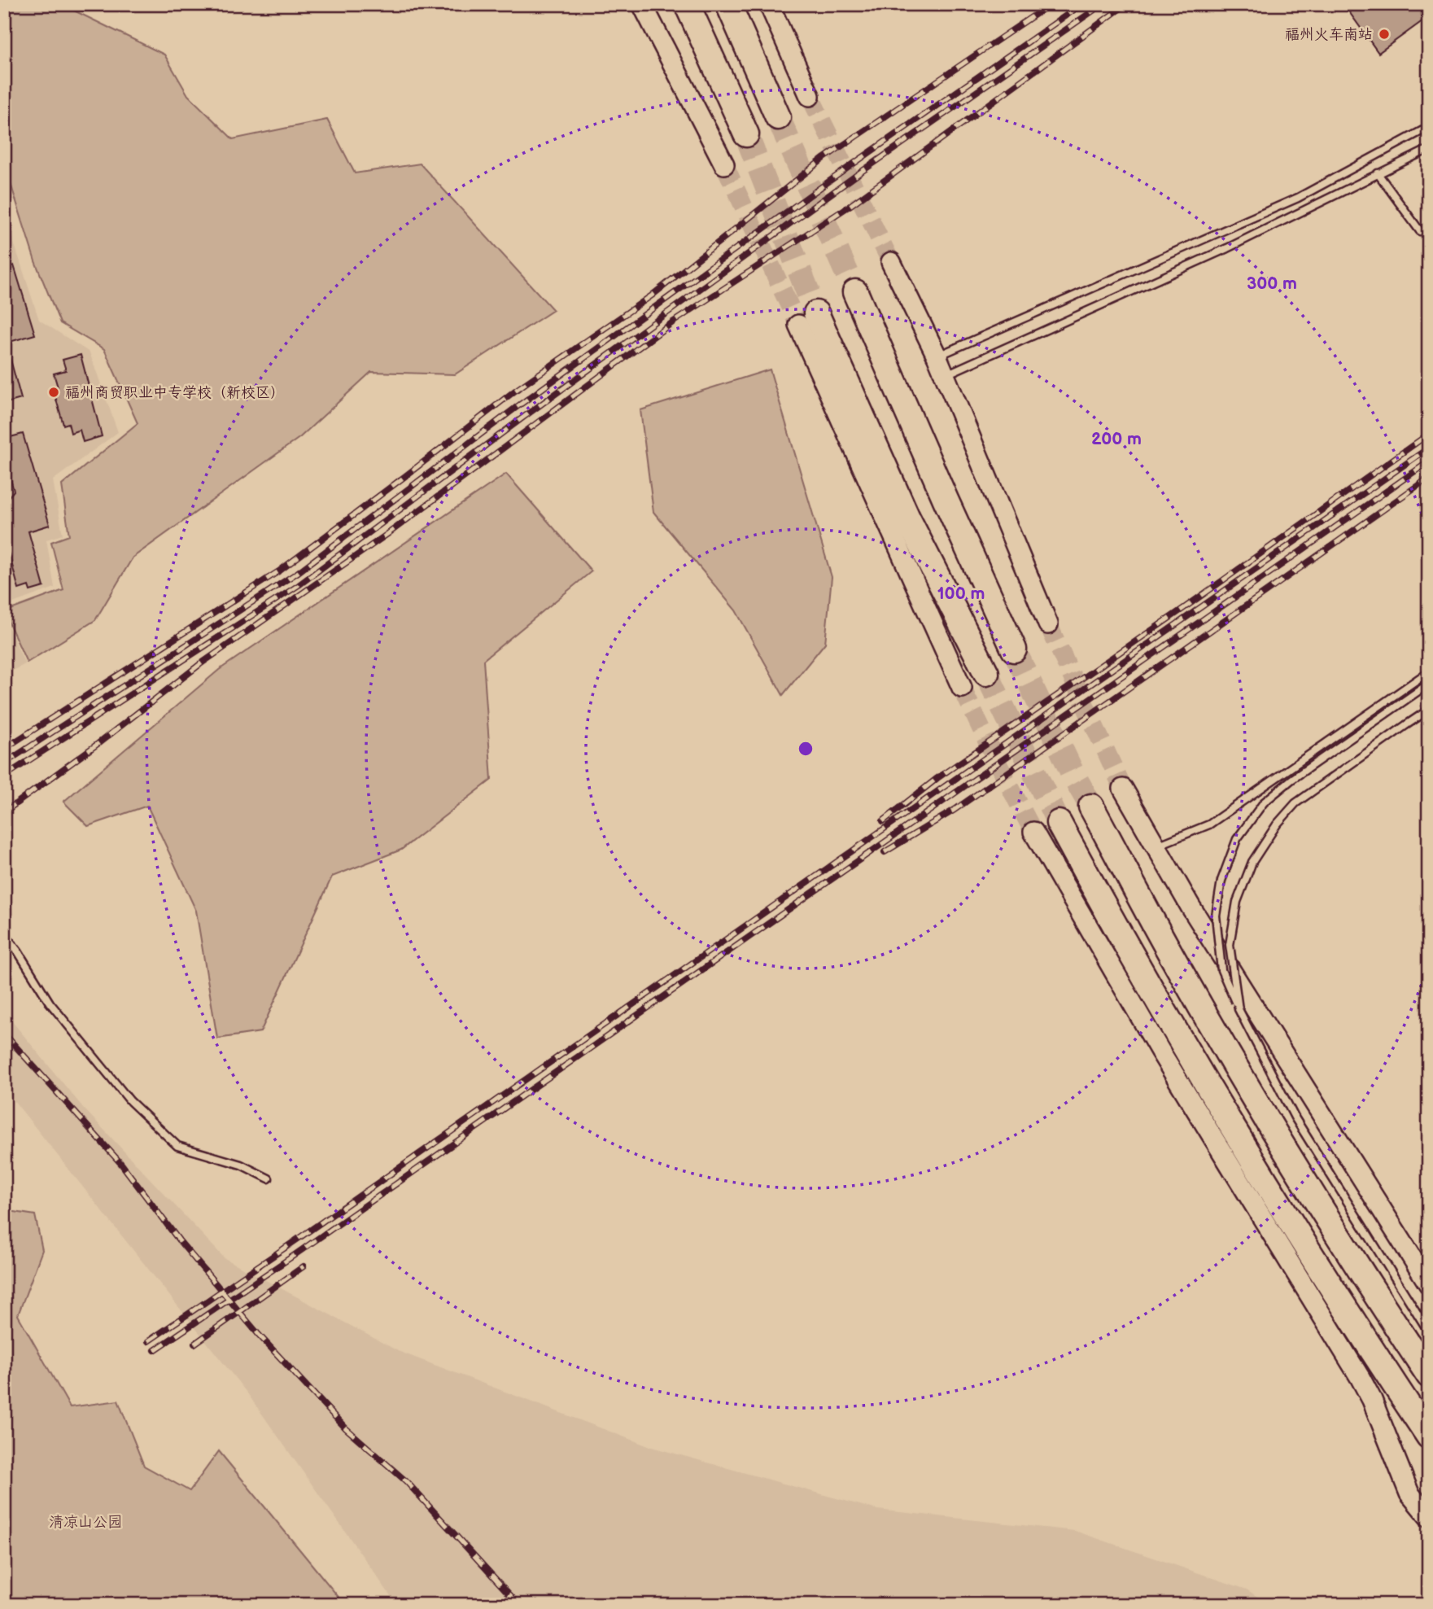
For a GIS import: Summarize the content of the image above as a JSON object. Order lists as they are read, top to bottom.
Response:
{
  "parks": ["清凉山公园"],
  "places": ["福州火车南站", "福州商贸职业中专学校（新校区）"],
  "rings": ["300 m", "200 m", "100 m"]
}
